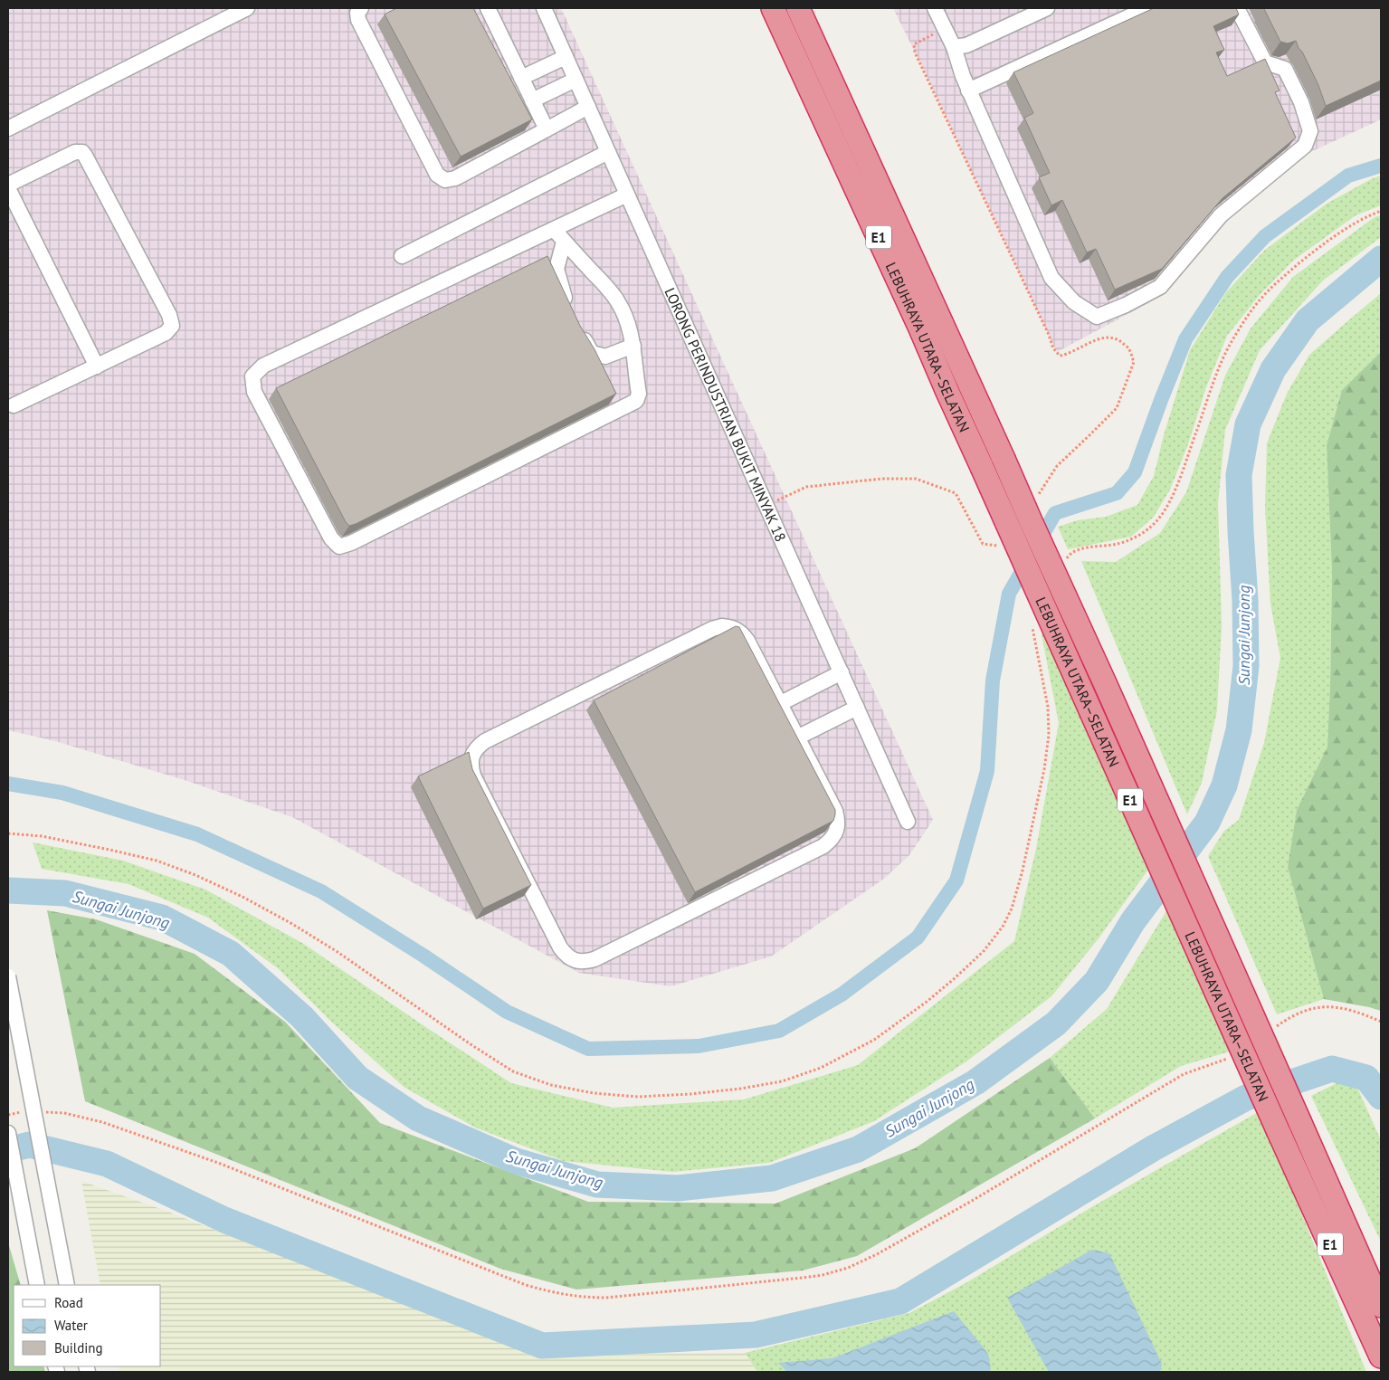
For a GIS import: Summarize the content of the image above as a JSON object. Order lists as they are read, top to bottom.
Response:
{
  "streets": {
    "highway": ["E1", "LEBUHRAYA UTARA–SELATAN"],
    "street": ["LORONG PERINDUSTRIAN BUKIT MINYAK 18"]
  },
  "water": ["Sungai Junjong"],
  "legend": ["Road", "Water", "Building"]
}
